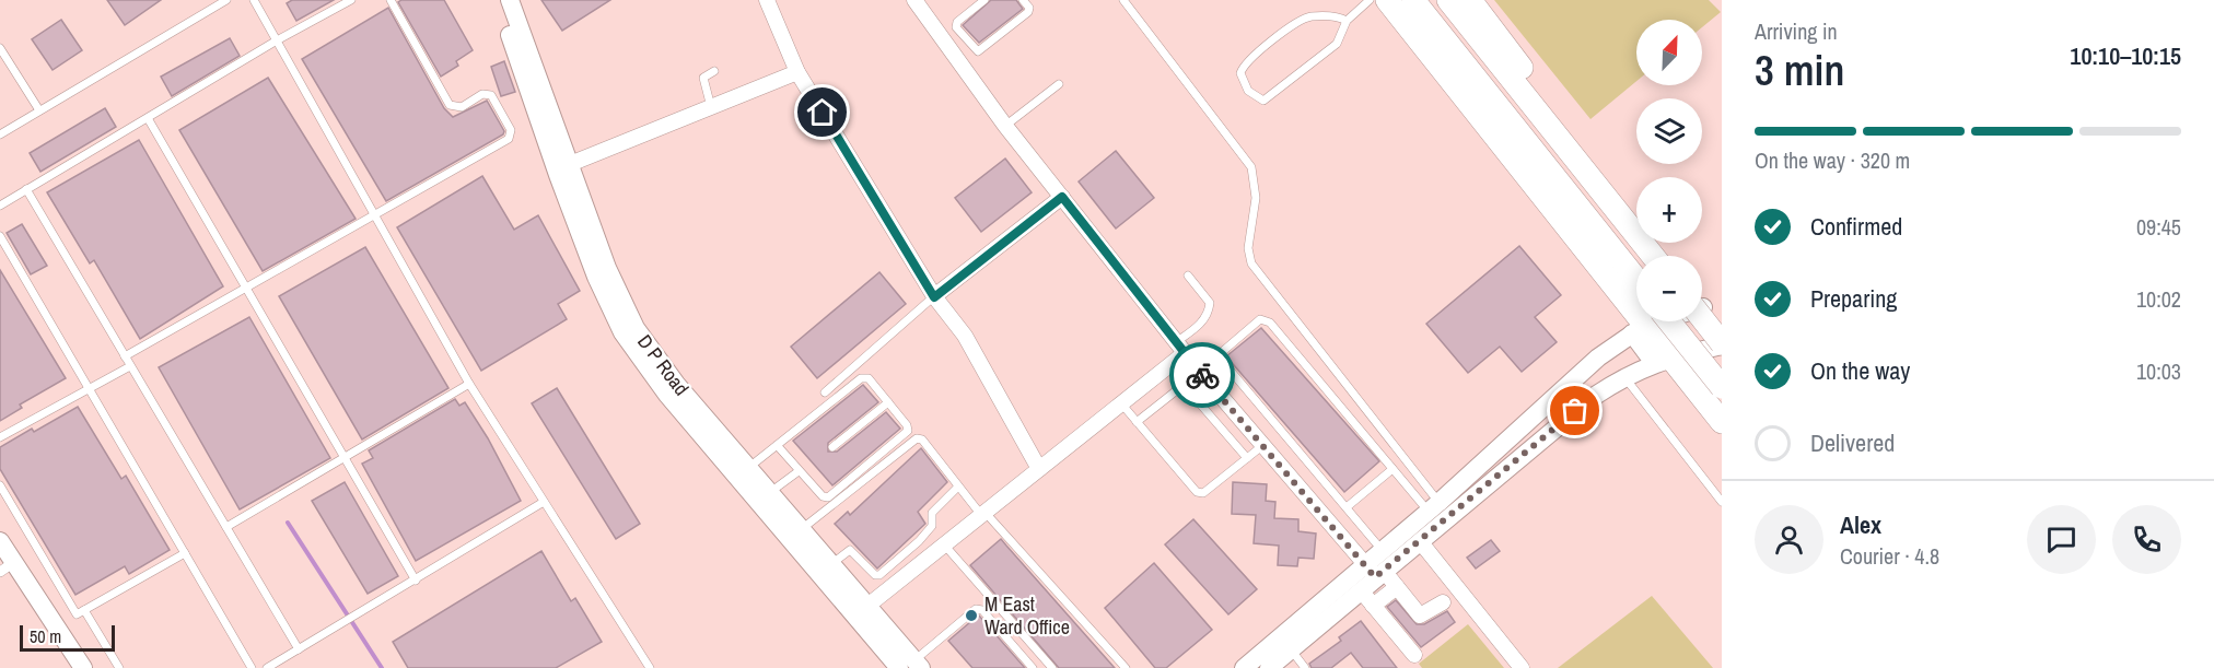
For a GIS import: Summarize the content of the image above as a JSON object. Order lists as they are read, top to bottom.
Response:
{
  "streets": {
    "street": ["D P Road"]
  },
  "places": ["M East Ward Office"],
  "scale_bar": "50 m",
  "north": "top right",
  "page": {
    "heading": ["3 min", "Arriving in", "10:10–10:15"],
    "panel": ["Alex", "Courier · 4.8"],
    "map_buttons": ["+", "−"],
    "bar": "On the way · 320 m",
    "list": [
      ["Confirmed", "09:45"],
      ["Preparing", "10:02"],
      ["On the way", "10:03"],
      "Delivered"
    ],
    "scale": "50 m"
  }
}
